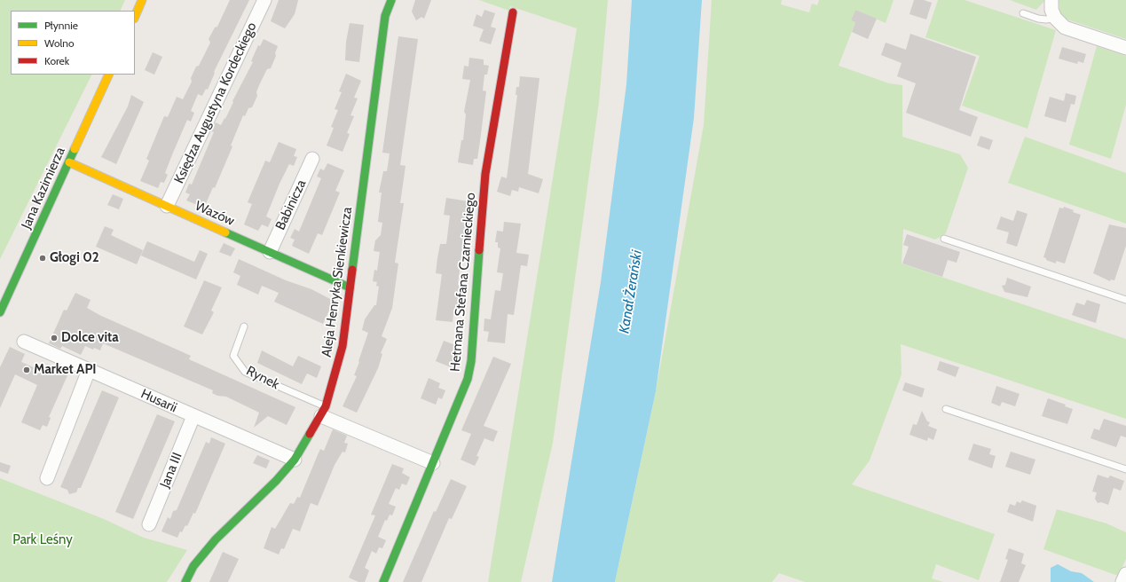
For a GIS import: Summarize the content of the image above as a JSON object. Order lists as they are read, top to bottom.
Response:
{
  "streets": {
    "street": [
      "Księdza Augustyna Kordeckiego",
      "Jana Kazimierza",
      "Babinicza",
      "Wazów",
      "Aleja Henryka Sienkiewicza",
      "Hetmana Stefana Czarnieckiego",
      "Husarii",
      "Jana III"
    ],
    "lane": ["Rynek"]
  },
  "crossings": [
    ["Księdza Augustyna Kordeckiego", "Wazów"],
    ["Jana Kazimierza", "Wazów"],
    ["Babinicza", "Wazów"],
    ["Wazów", "Aleja Henryka Sienkiewicza"],
    ["Aleja Henryka Sienkiewicza", "Rynek"],
    ["Aleja Henryka Sienkiewicza", "Husarii"],
    ["Husarii", "Jana III"]
  ],
  "water": ["Kanał Żerański"],
  "parks": ["Park Leśny"],
  "places": ["Głogi 02", "Dolce vita", "Market API"],
  "legend": ["Płynnie", "Wolno", "Korek"]
}
